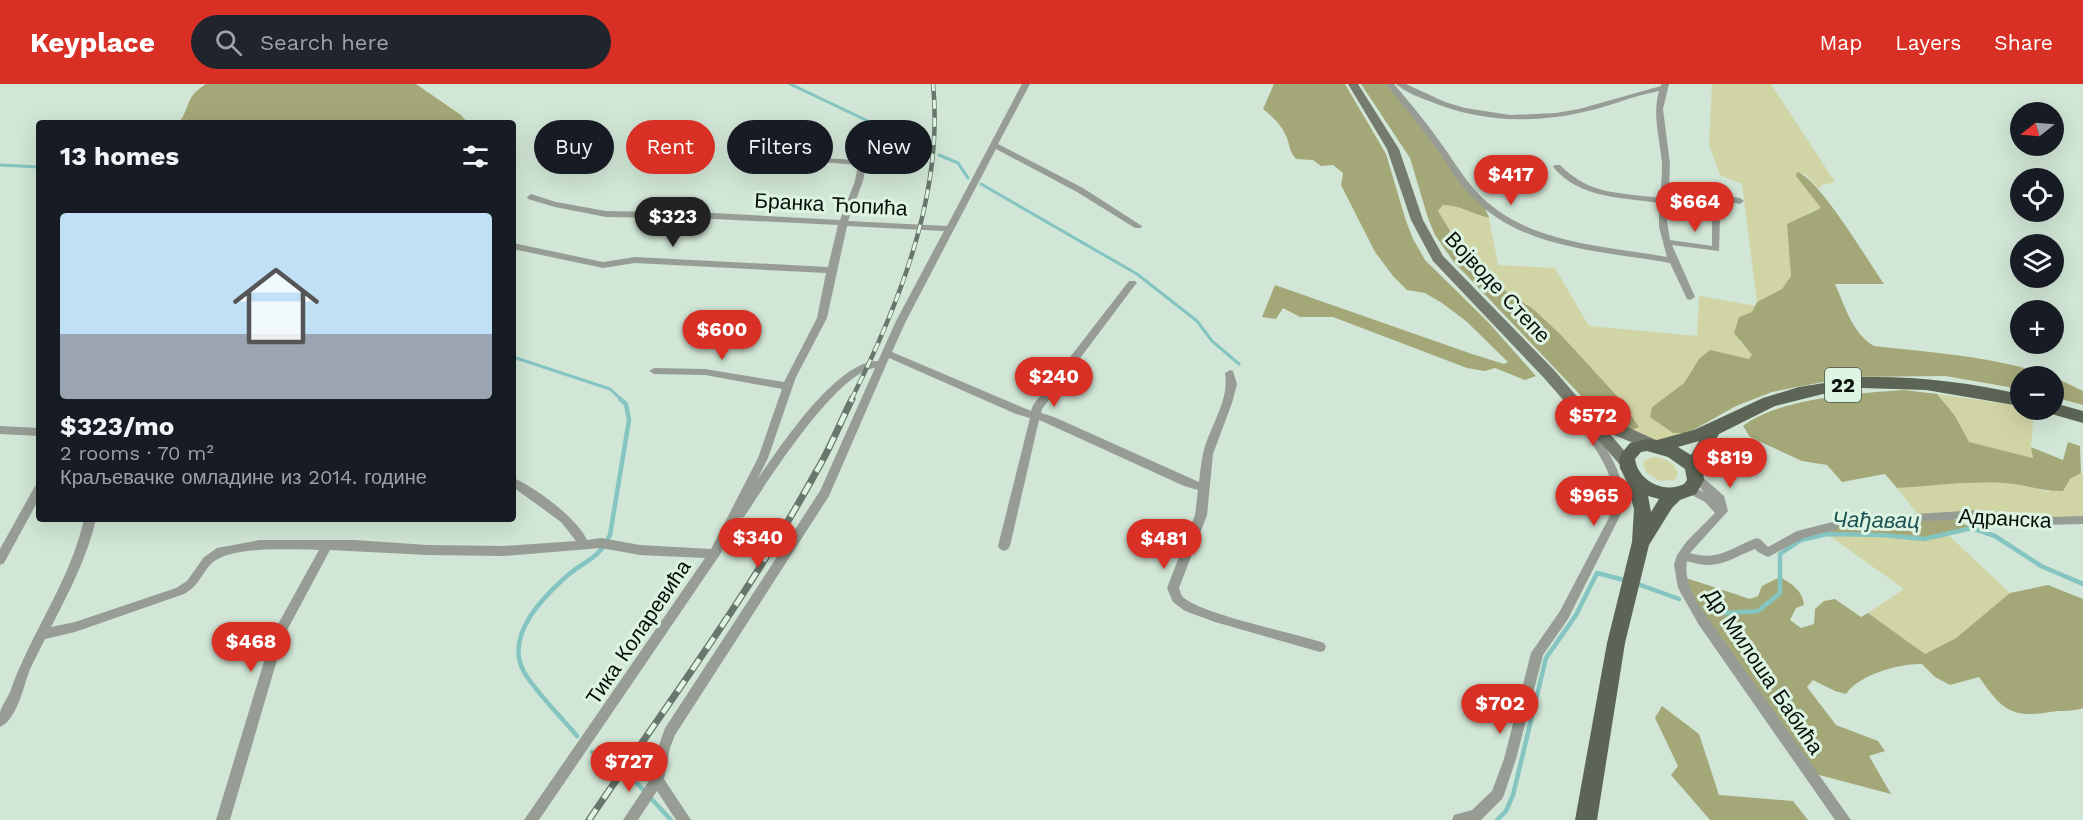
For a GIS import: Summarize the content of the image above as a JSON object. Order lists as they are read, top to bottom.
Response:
{
  "streets": {
    "main road": ["22"],
    "street": [
      "Бранка Ћопића",
      "Војводе Степе",
      "Адранска",
      "Тика Коларевића",
      "Др Милоша Бабића"
    ]
  },
  "crossings": [
    ["Војводе Степе", "22"],
    ["Адранска", "Др Милоша Бабића"]
  ],
  "water": ["Чађавац"],
  "north": "left",
  "page": {
    "header": "Keyplace",
    "search": "Search here",
    "nav": ["Map", "Layers", "Share"],
    "map_buttons": ["+", "−"],
    "chip": [
      "Buy",
      "Rent",
      "Filters",
      "New"
    ],
    "heading": "13 homes",
    "price": [
      "$417",
      "$664",
      "$323",
      "$600",
      "$240",
      "$572",
      "$819",
      "$965",
      "$340",
      "$481",
      "$468",
      "$702",
      "$727"
    ],
    "list": [
      {
        "name": "$323/mo",
        "note": "2 rooms · 70 m² · Краљевачке омладине из 2014. године"
      }
    ]
  }
}
